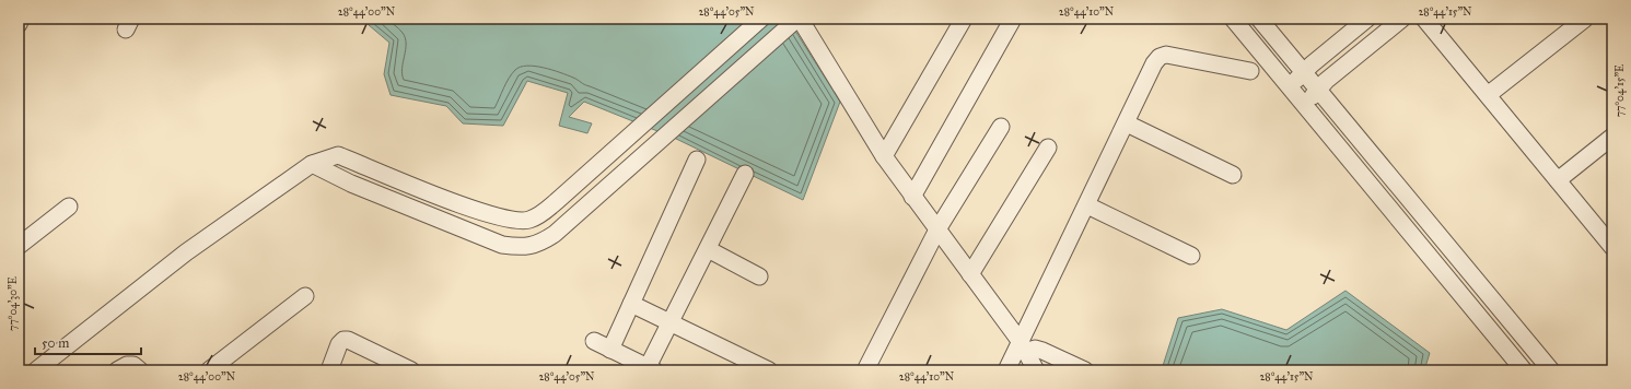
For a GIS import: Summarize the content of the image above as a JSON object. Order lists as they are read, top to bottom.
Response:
{
  "scale_bar": "50 m",
  "coordinates": [
    "28°44'00\"N",
    "28°44'05\"N",
    "28°44'10\"N",
    "28°44'15\"N",
    "77°04'15\"E",
    "77°04'30\"E"
  ]
}
